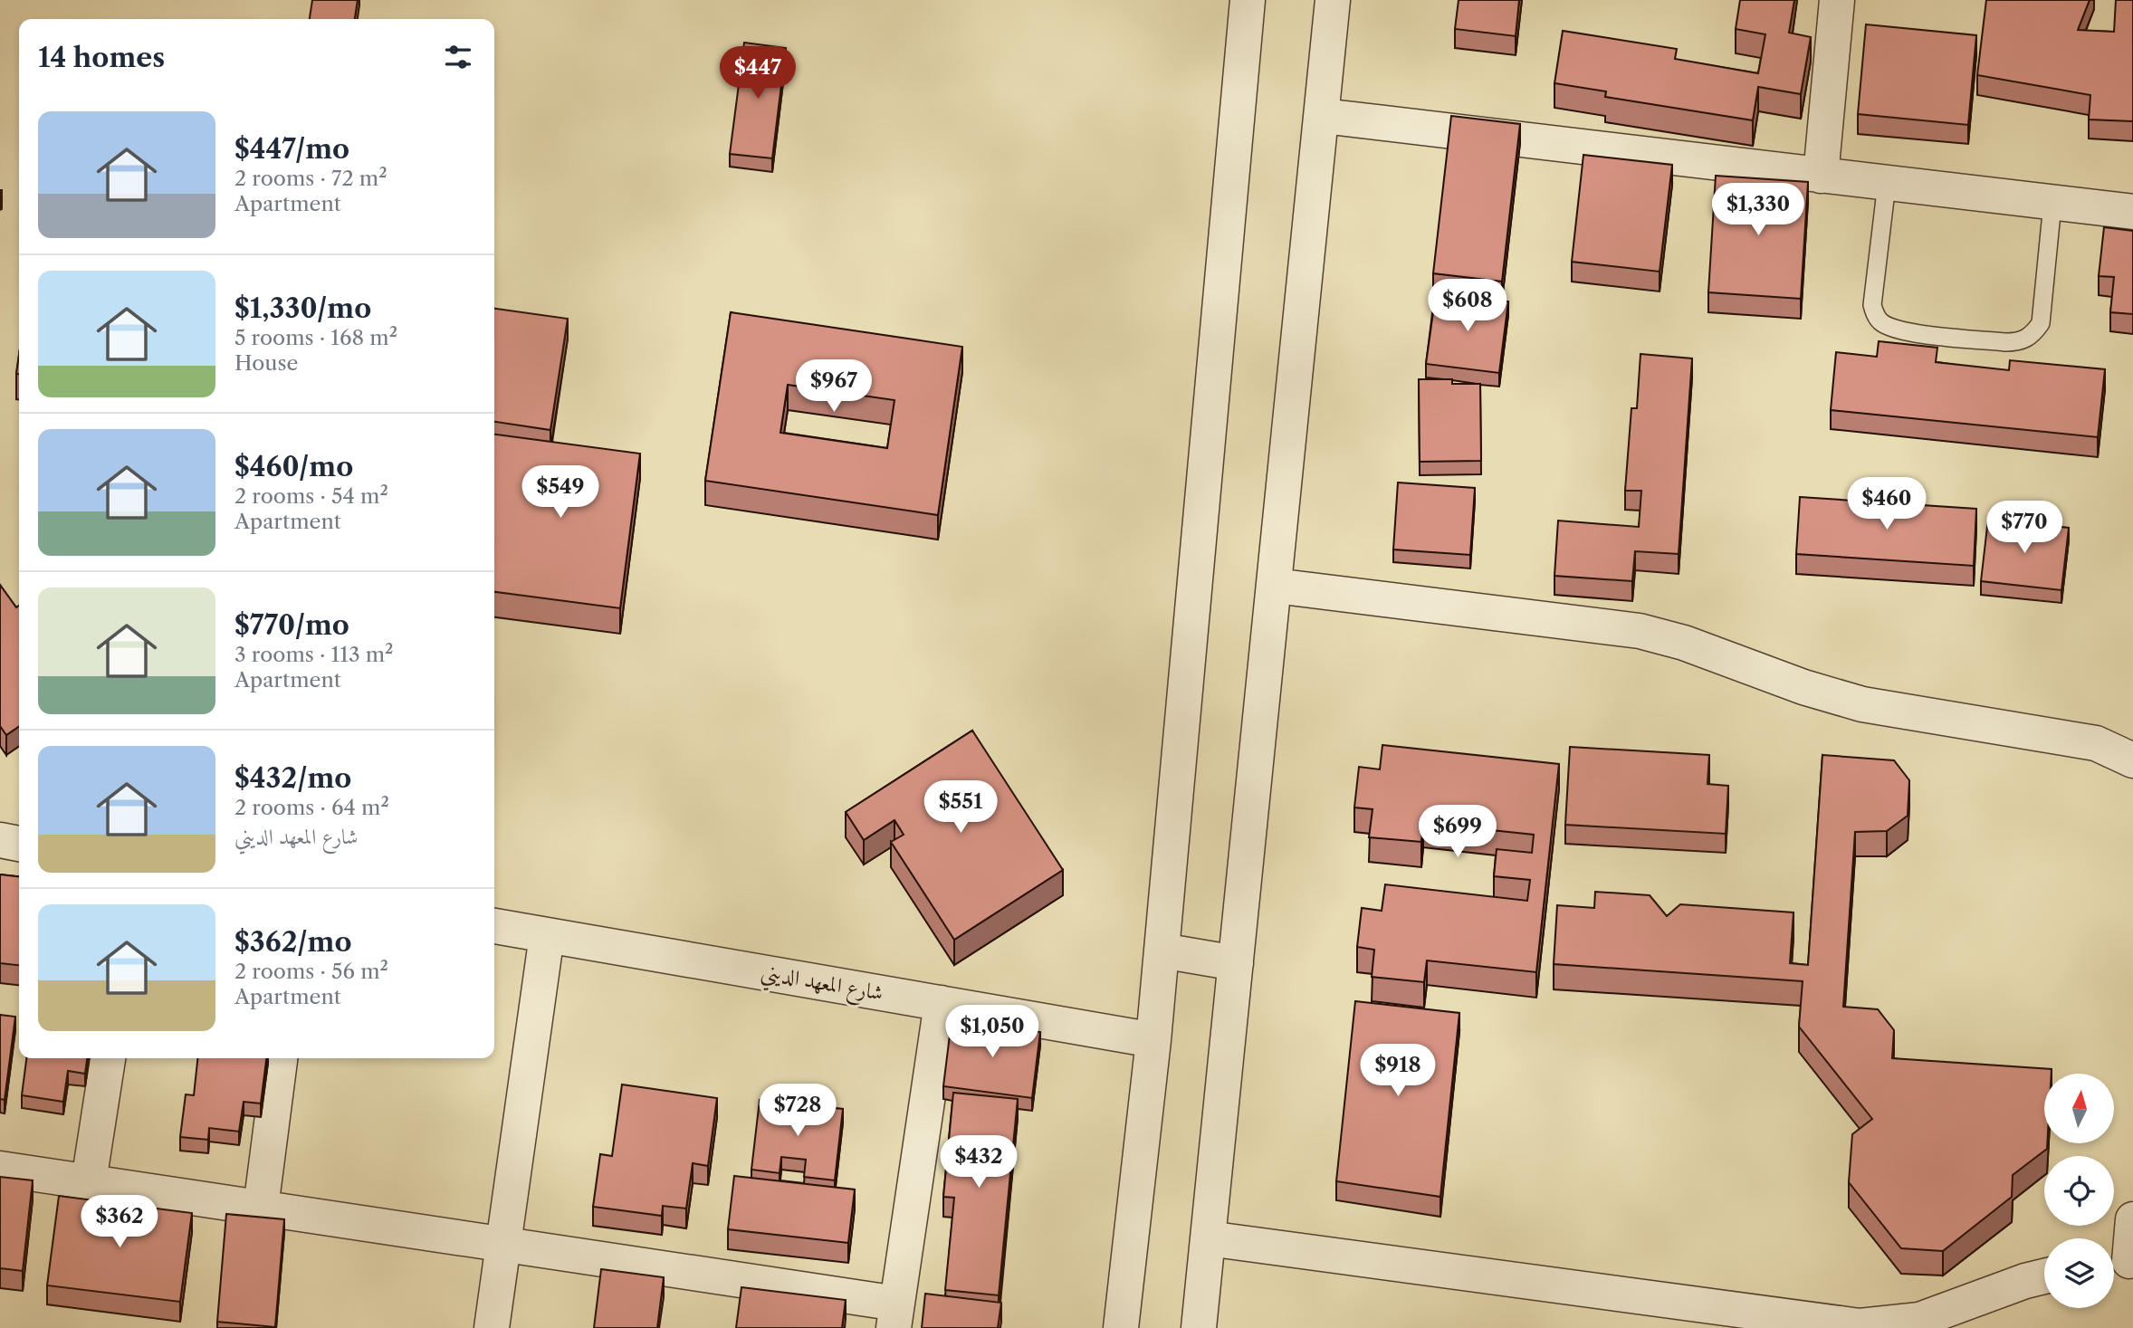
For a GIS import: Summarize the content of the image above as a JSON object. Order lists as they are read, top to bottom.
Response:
{
  "streets": {
    "street": ["شارع المعهد الديني"]
  },
  "north": "top",
  "page": {
    "heading": "14 homes",
    "price": [
      "$447",
      "$1,330",
      "$608",
      "$967",
      "$549",
      "$460",
      "$770",
      "$551",
      "$699",
      "$1,050",
      "$918",
      "$728",
      "$432",
      "$362"
    ],
    "list": [
      {
        "name": "$447/mo",
        "note": "2 rooms · 72 m² · Apartment"
      },
      {
        "name": "$1,330/mo",
        "note": "5 rooms · 168 m² · House"
      },
      {
        "name": "$460/mo",
        "note": "2 rooms · 54 m² · Apartment"
      },
      {
        "name": "$770/mo",
        "note": "3 rooms · 113 m² · Apartment"
      },
      {
        "name": "$432/mo",
        "note": "2 rooms · 64 m² · شارع المعهد الديني"
      },
      {
        "name": "$362/mo",
        "note": "2 rooms · 56 m² · Apartment"
      }
    ]
  }
}
